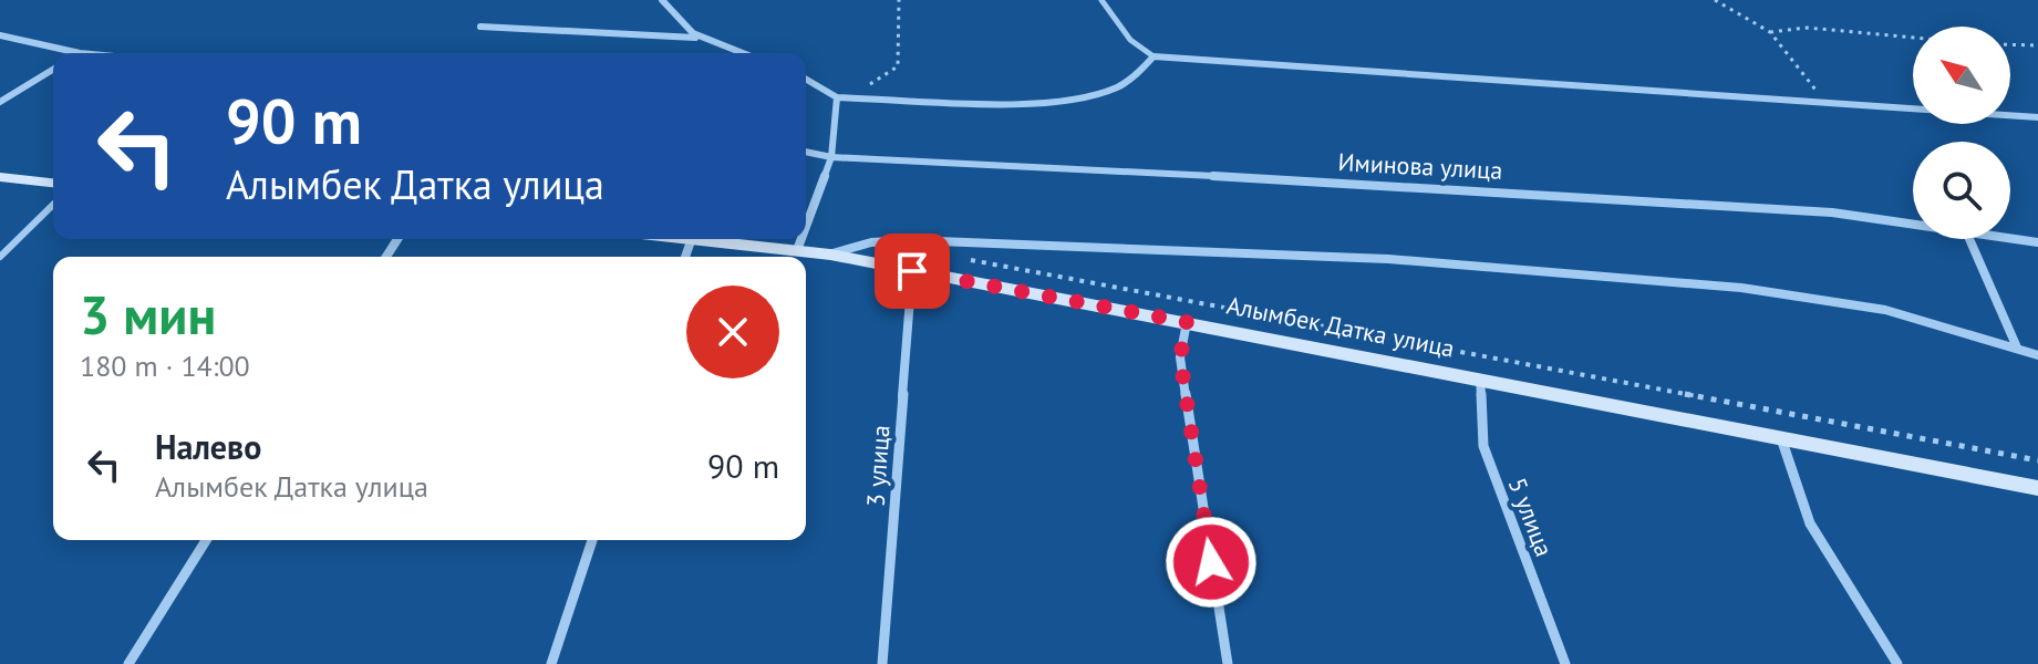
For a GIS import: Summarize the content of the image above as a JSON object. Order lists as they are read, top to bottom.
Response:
{
  "streets": {
    "main road": ["Алымбек Датка улица"],
    "street": ["Иминова улица", "3 улица", "5 улица"]
  },
  "crossings": [
    ["Алымбек Датка улица", "3 улица"],
    ["Алымбек Датка улица", "5 улица"]
  ],
  "north": "top left",
  "page": {
    "turn": ["90 m", "Алымбек Датка улица"],
    "heading": ["3 мин", "180 m · 14:00"],
    "list": [
      {
        "name": "Налево",
        "note": "Алымбек Датка улица",
        "value": "90 m"
      }
    ]
  }
}
